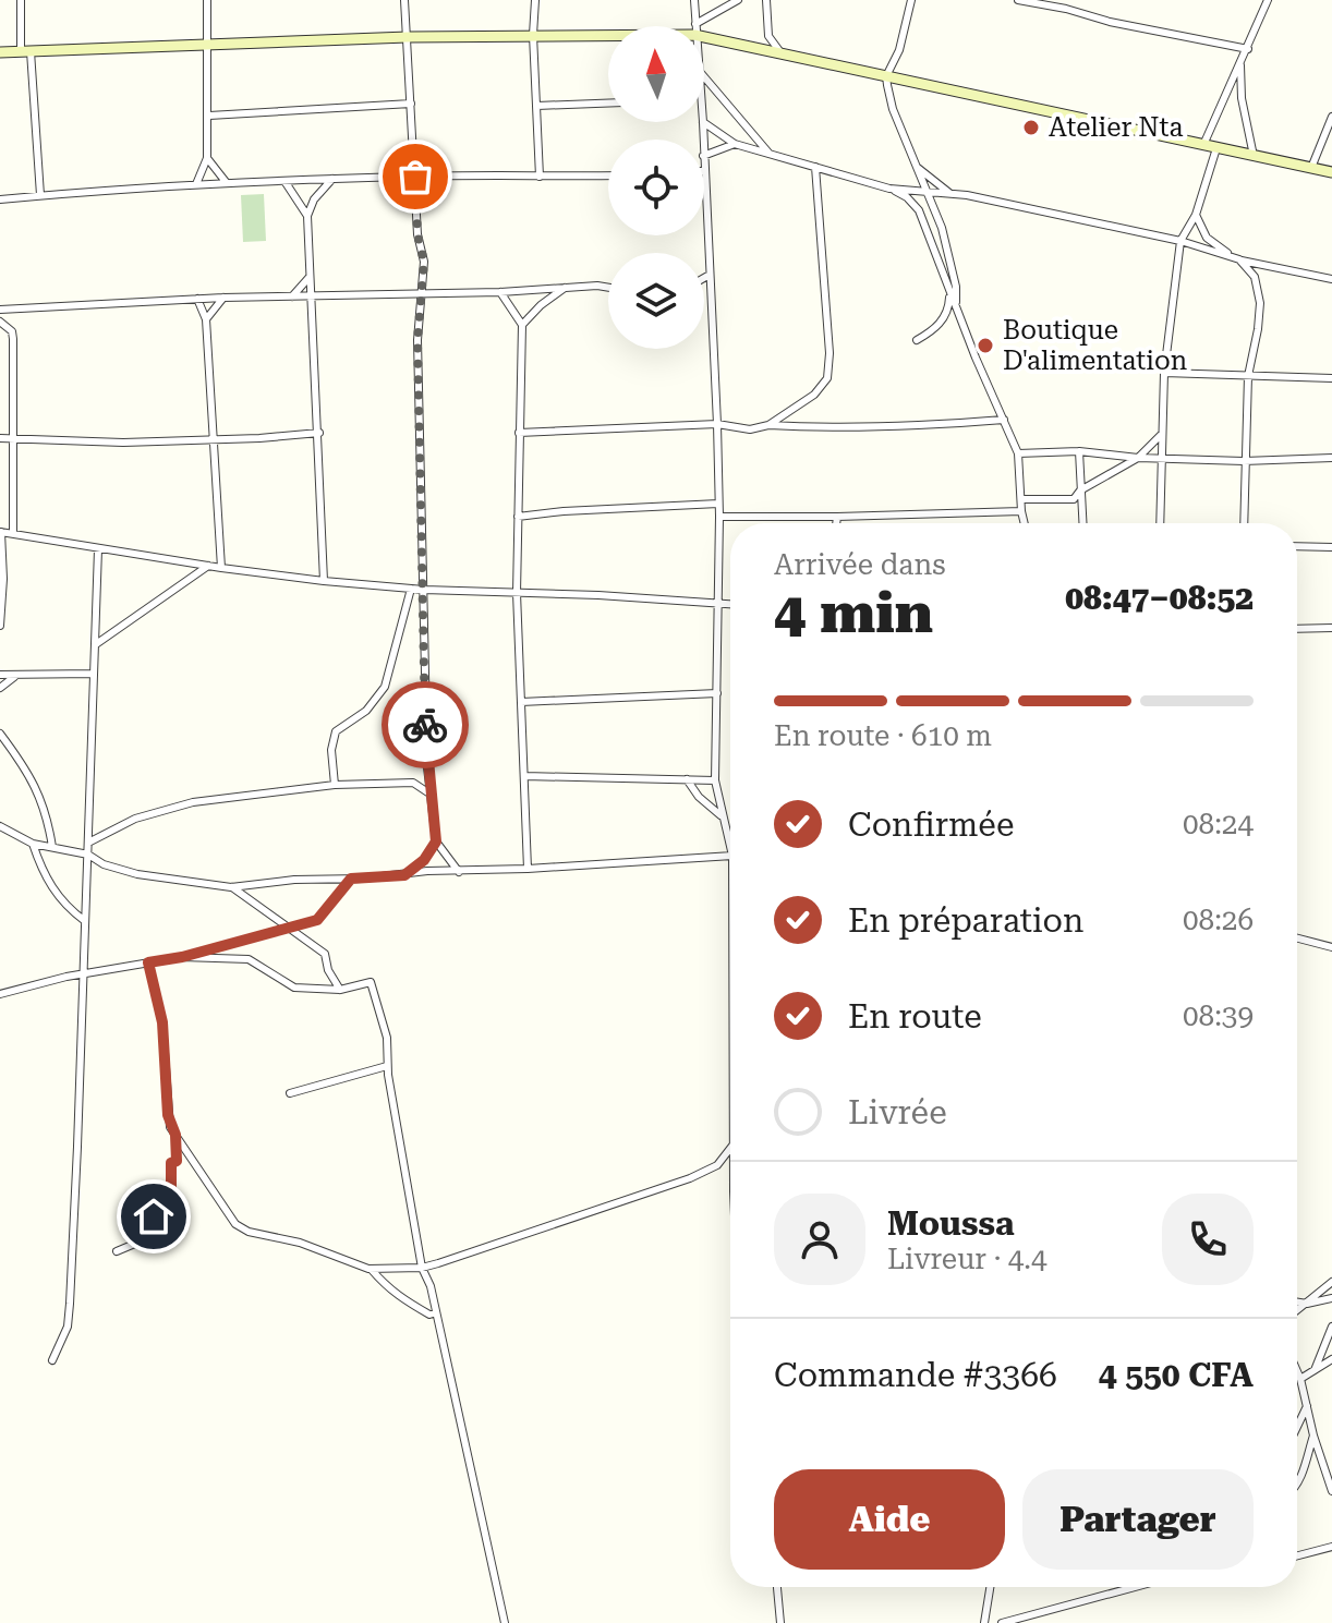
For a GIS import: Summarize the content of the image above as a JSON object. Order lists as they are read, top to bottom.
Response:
{
  "places": ["Atelier Nta", "Boutique D'alimentation"],
  "north": "top",
  "page": {
    "heading": ["4 min", "Arrivée dans", "08:47–08:52"],
    "panel": [
      "Moussa",
      "Livreur · 4.4",
      "Commande #3366",
      "4 550 CFA"
    ],
    "bar": "En route · 610 m",
    "list": [
      ["Confirmée", "08:24"],
      ["En préparation", "08:26"],
      ["En route", "08:39"],
      "Livrée"
    ],
    "buttons": ["Aide", "Partager"]
  }
}
